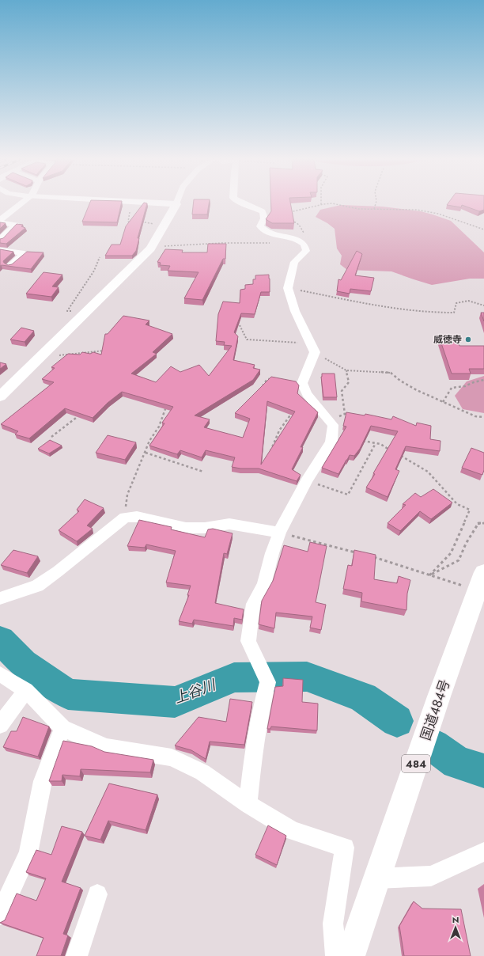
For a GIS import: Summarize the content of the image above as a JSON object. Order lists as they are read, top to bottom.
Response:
{
  "streets": {
    "highway": ["国道484号", "484"]
  },
  "water": ["上谷川"],
  "places": ["威徳寺"],
  "north": "top"
}
